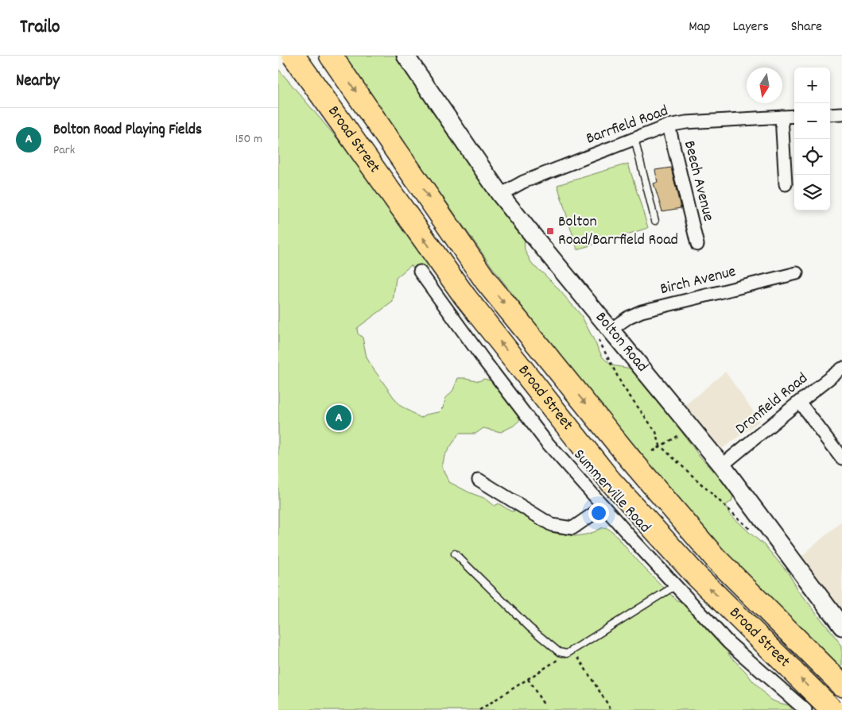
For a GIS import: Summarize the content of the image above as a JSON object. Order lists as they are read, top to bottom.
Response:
{
  "streets": {
    "highway": ["Broad Street"],
    "street": [
      "Barrfield Road",
      "Beech Avenue",
      "Birch Avenue",
      "Bolton Road",
      "Dronfield Road",
      "Summerville Road"
    ]
  },
  "crossings": [
    ["Barrfield Road", "Beech Avenue"],
    ["Barrfield Road", "Bolton Road"],
    ["Birch Avenue", "Bolton Road"],
    ["Bolton Road", "Dronfield Road"]
  ],
  "places": {
    "transit": ["Bolton Road/Barrfield Road"]
  },
  "north": "bottom",
  "page": {
    "header": "Trailo",
    "nav": ["Map", "Layers", "Share"],
    "heading": "Nearby",
    "map_buttons": ["+", "−"],
    "list": [
      {
        "mark": "A",
        "name": "Bolton Road Playing Fields",
        "note": "Park",
        "value": "150 m"
      }
    ],
    "pins": "A"
  }
}
